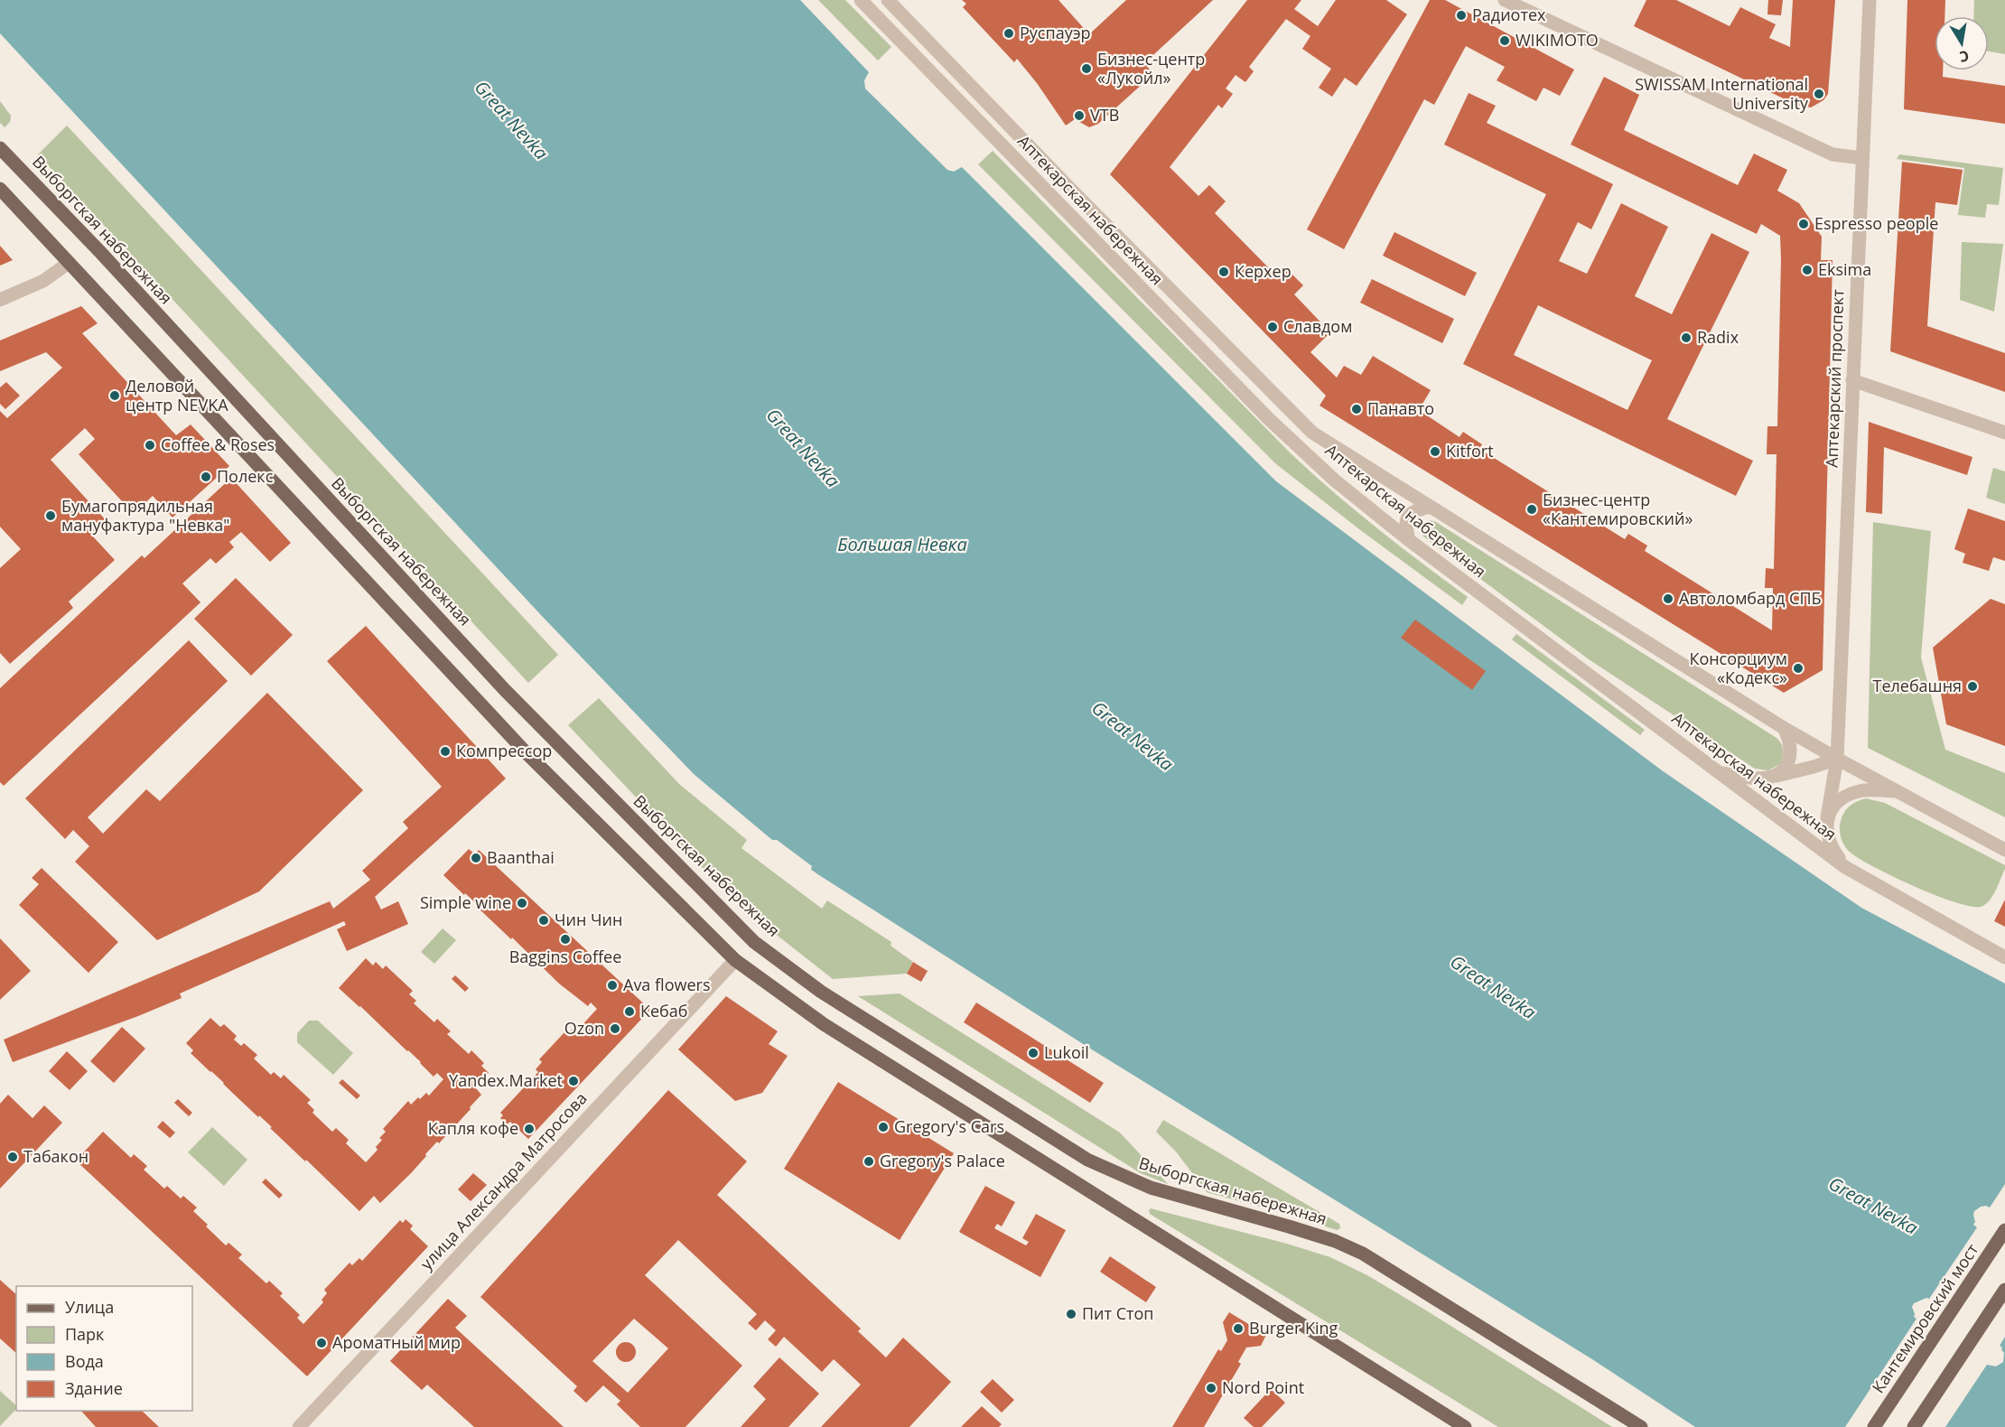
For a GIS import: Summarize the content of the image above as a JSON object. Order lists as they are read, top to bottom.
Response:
{
  "streets": {
    "main road": ["Выборгская набережная", "Кантемировский мост"],
    "street": ["Аптекарская набережная", "Аптекарский проспект", "улица Александра Матросова"]
  },
  "crossings": [
    ["Аптекарская набережная", "Аптекарский проспект"]
  ],
  "water": ["Great Nevka", "Большая Невка"],
  "places": [
    "Радиотех",
    "Руспауэр",
    "WIKIMOTO",
    "Бизнес-центр «Лукойл»",
    "SWISSAM International University",
    "VTB",
    "Espresso people",
    "Eksima",
    "Керхер",
    "Славдом",
    "Radix",
    "Деловой центр NEVKA",
    "Панавто",
    "Coffee & Roses",
    "Kitfort",
    "Полекс",
    "Бизнес-центр «Кантемировский»",
    "Бумагопрядильная мануфактура \"Невка\"",
    "Автоломбард СПБ",
    "Консорциум «Кодекс»",
    "Телебашня",
    "Компрессор",
    "Baanthai",
    "Simple wine",
    "Чин Чин",
    "Baggins Coffee",
    "Ava flowers",
    "Кебаб",
    "Ozon",
    "Lukoil",
    "Yandex.Market",
    "Gregory's Cars",
    "Капля кофе",
    "Табакон",
    "Gregory's Palace",
    "Пит Стоп",
    "Burger King",
    "Ароматный мир",
    "Nord Point"
  ],
  "legend": [
    "Улица",
    "Парк",
    "Вода",
    "Здание"
  ],
  "north": "bottom"
}
